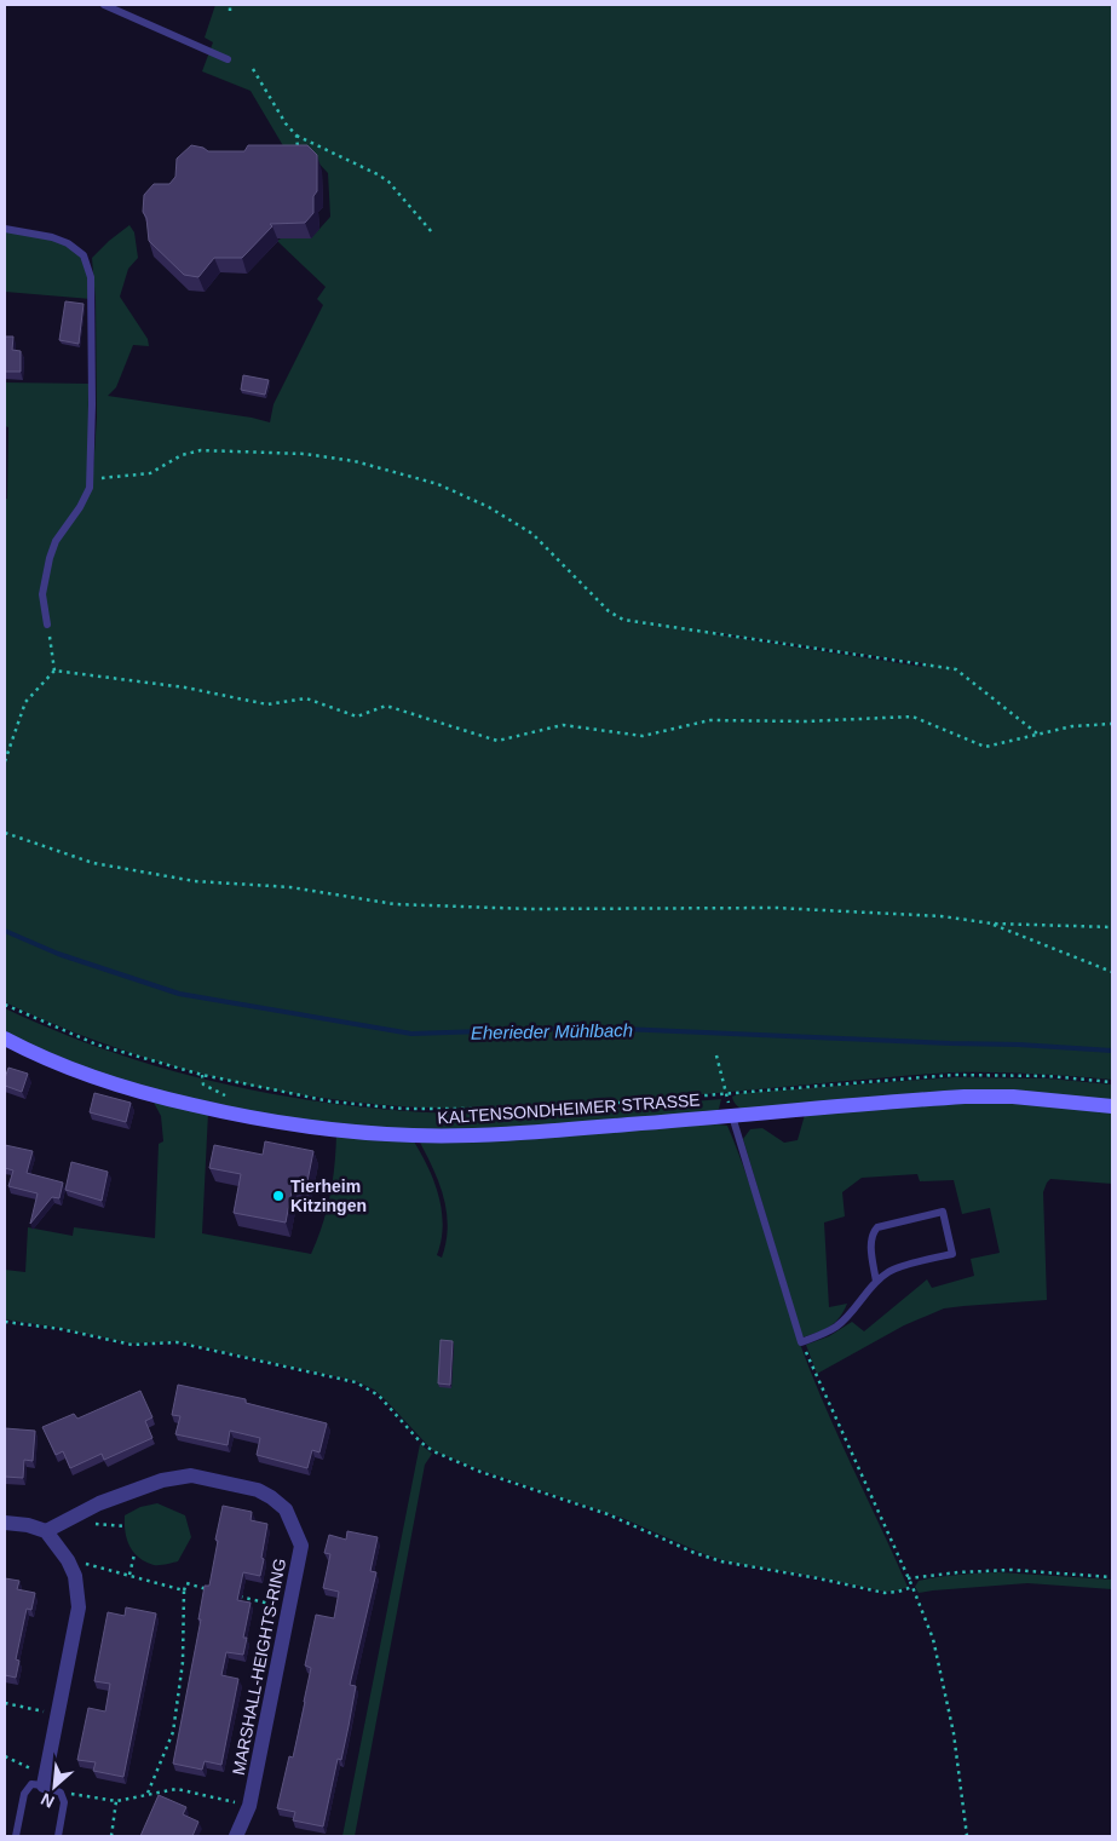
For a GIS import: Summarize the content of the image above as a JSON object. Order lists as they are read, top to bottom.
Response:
{
  "streets": {
    "main road": ["KALTENSONDHEIMER STRASSE"],
    "street": ["MARSHALL-HEIGHTS-RING"]
  },
  "water": ["Eherieder Mühlbach"],
  "places": ["Tierheim Kitzingen"],
  "north": "bottom left"
}
